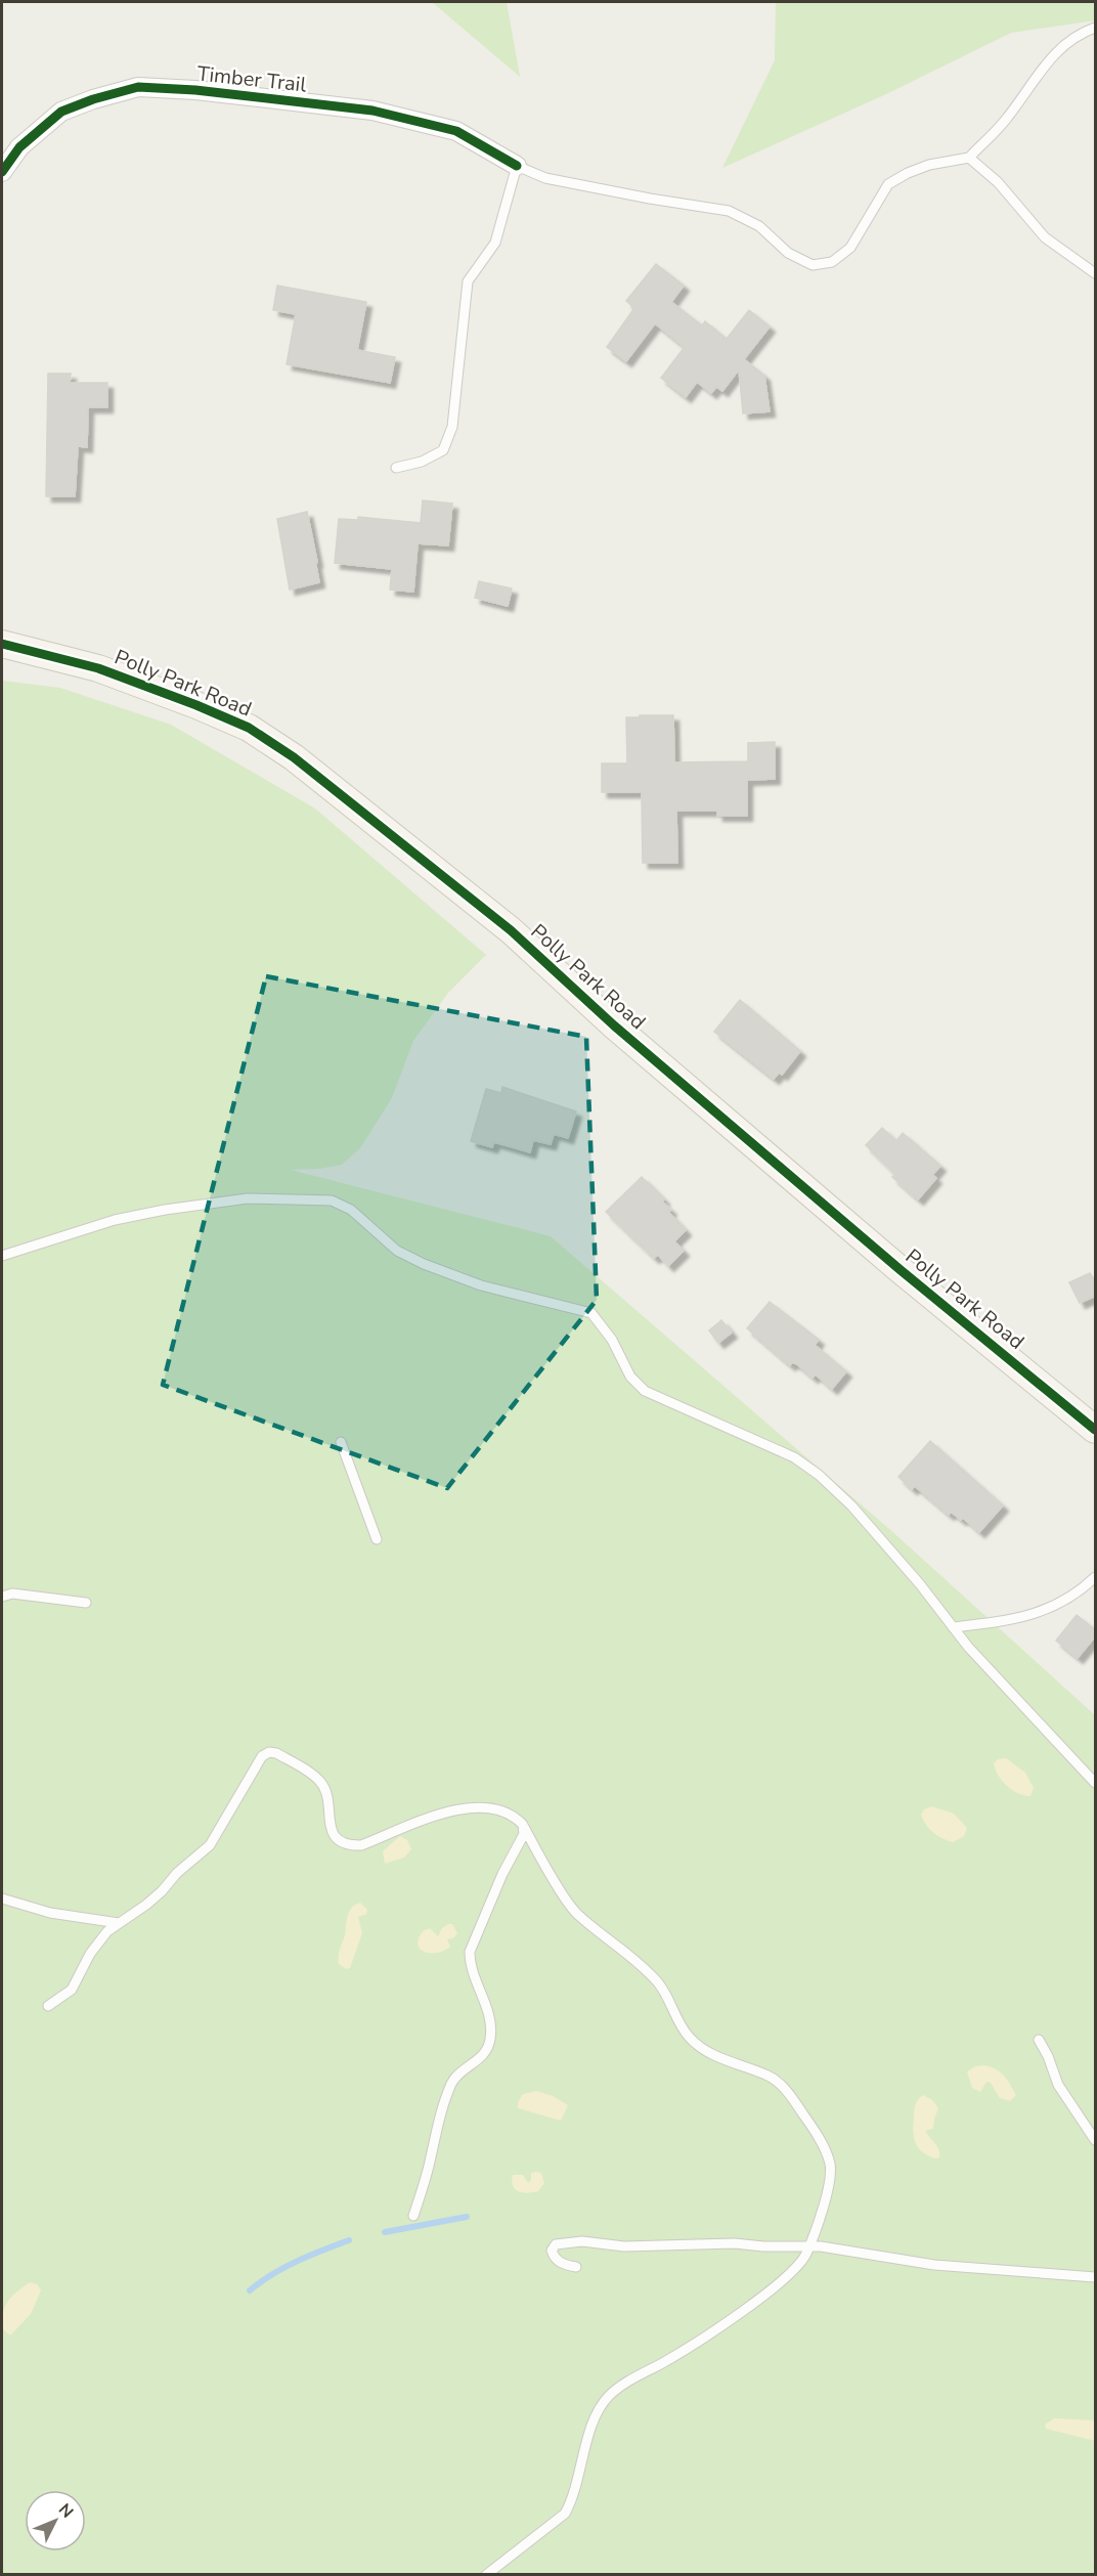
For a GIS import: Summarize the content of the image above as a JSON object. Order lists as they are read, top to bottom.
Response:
{
  "streets": {
    "street": ["Timber Trail", "Polly Park Road"]
  },
  "north": "top right"
}
